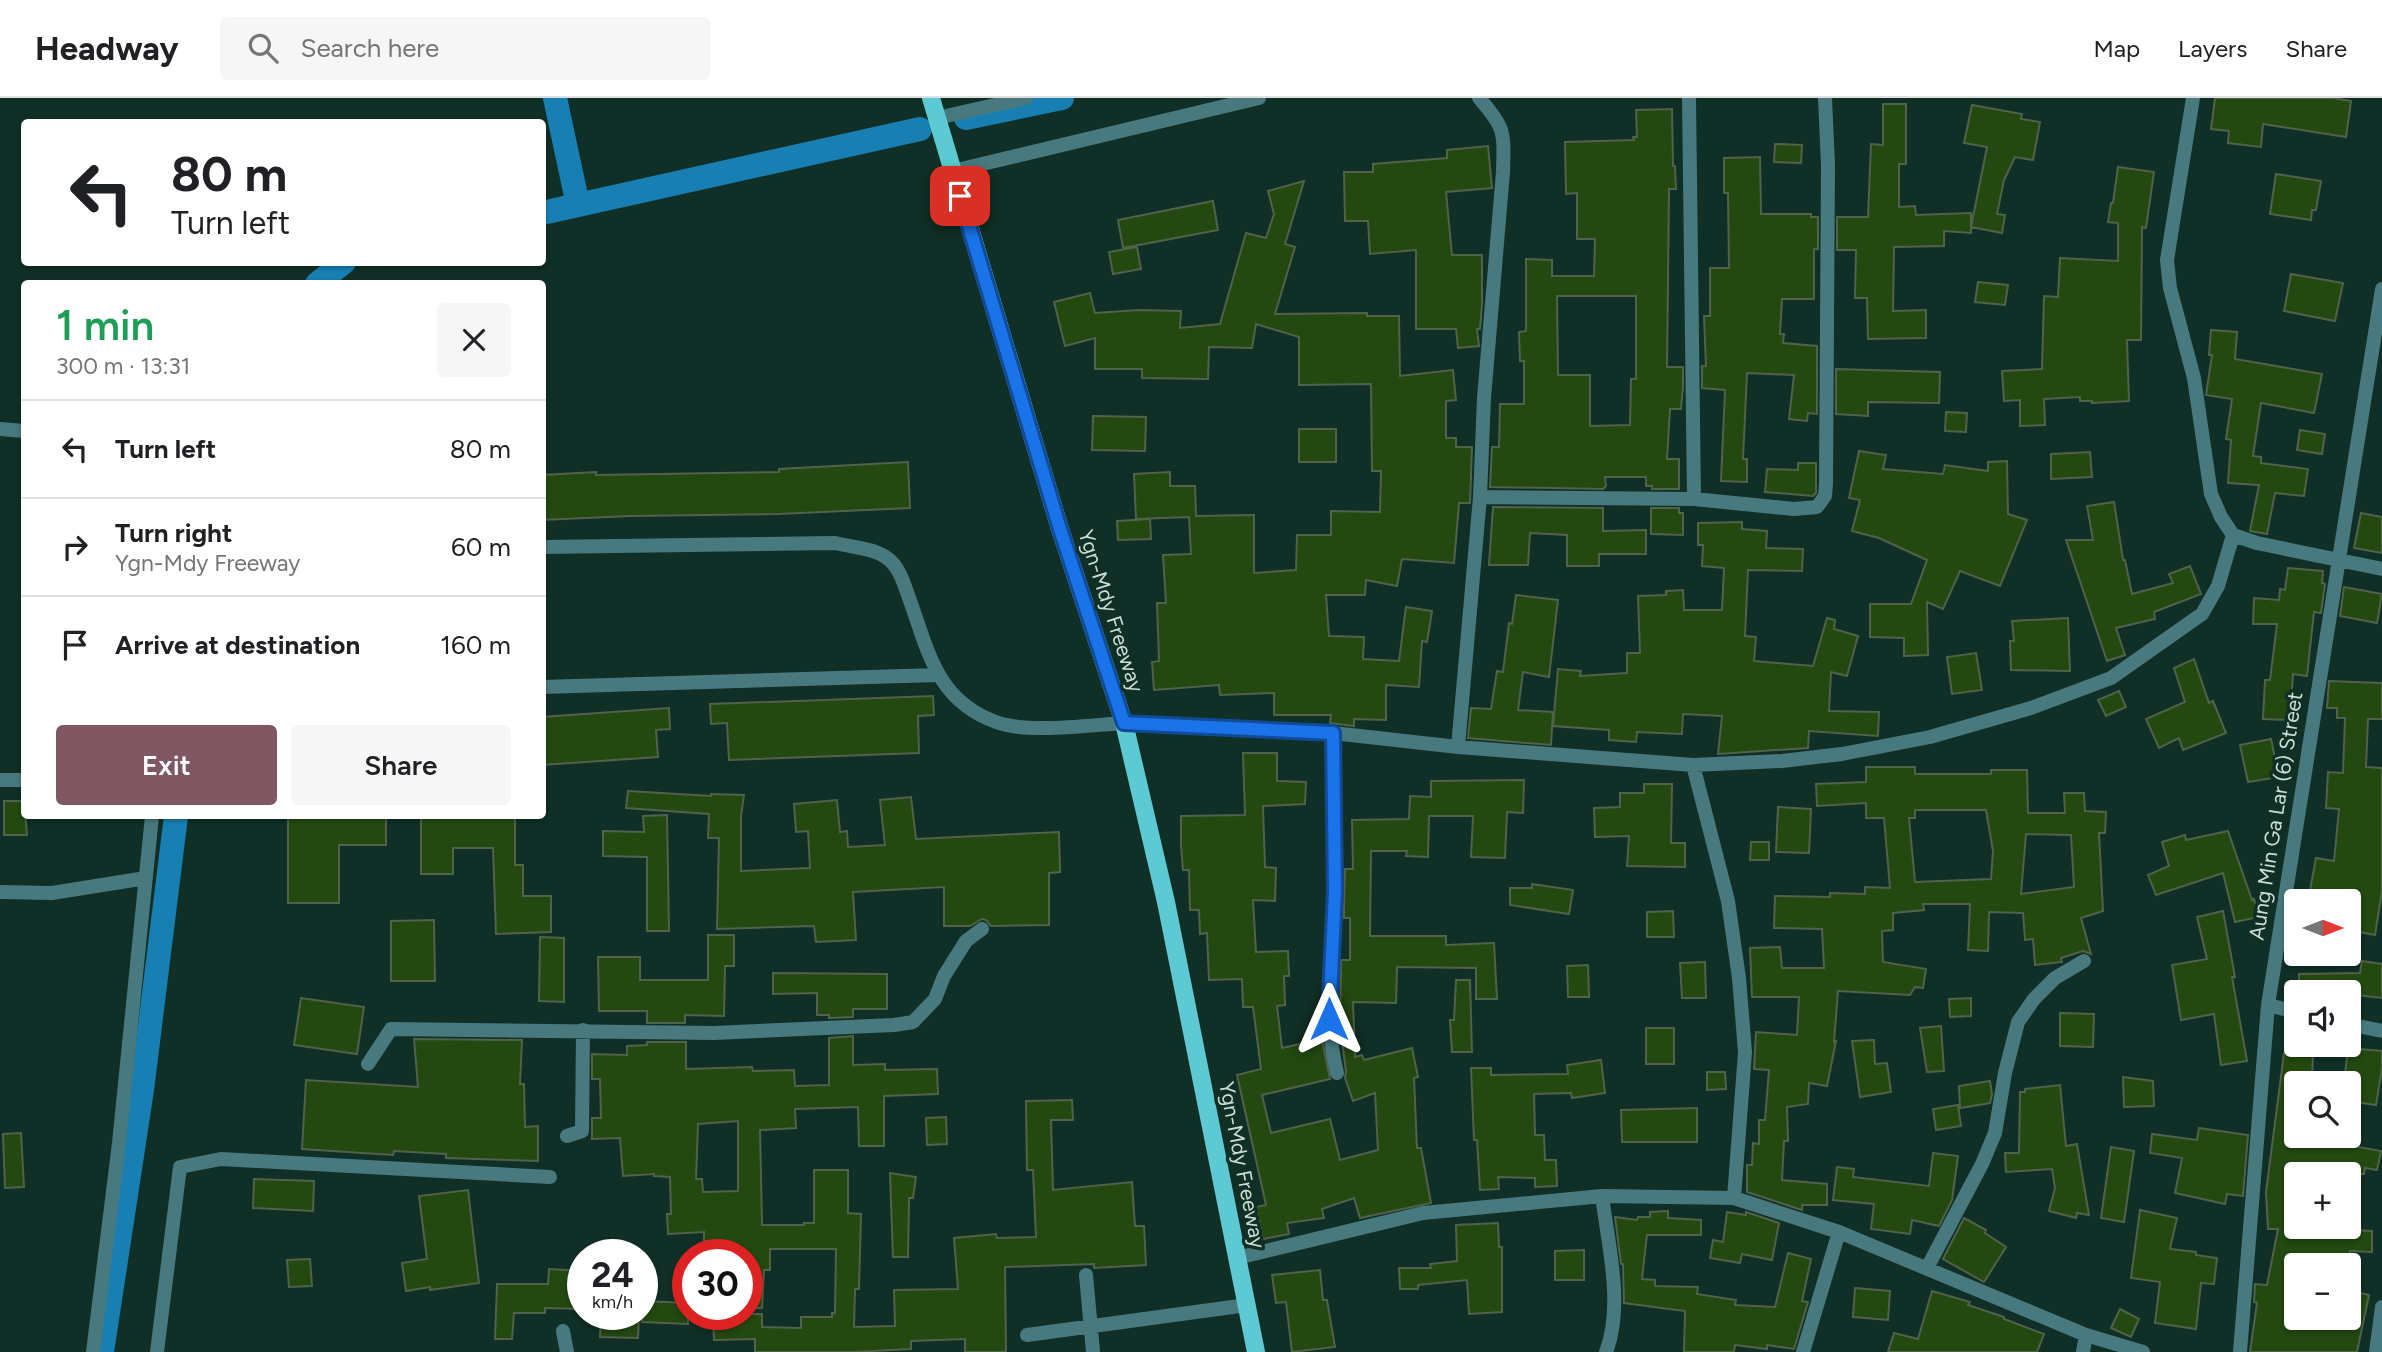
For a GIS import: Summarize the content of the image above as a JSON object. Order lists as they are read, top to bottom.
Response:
{
  "streets": {
    "main road": ["Ygn-Mdy Freeway"],
    "street": ["Aung Min Ga Lar (6) Street"]
  },
  "north": "right",
  "page": {
    "header": "Headway",
    "search": "Search here",
    "nav": ["Map", "Layers", "Share"],
    "turn": ["80 m", "Turn left"],
    "heading": ["1 min", "300 m · 13:31"],
    "list": [
      {
        "name": "Turn left",
        "value": "80 m"
      },
      {
        "name": "Turn right",
        "note": "Ygn-Mdy Freeway",
        "value": "60 m"
      },
      {
        "name": "Arrive at destination",
        "value": "160 m"
      }
    ],
    "buttons": ["Exit", "Share"],
    "map_buttons": ["+", "−"],
    "speed": "24 km/h",
    "limit": "30"
  }
}
